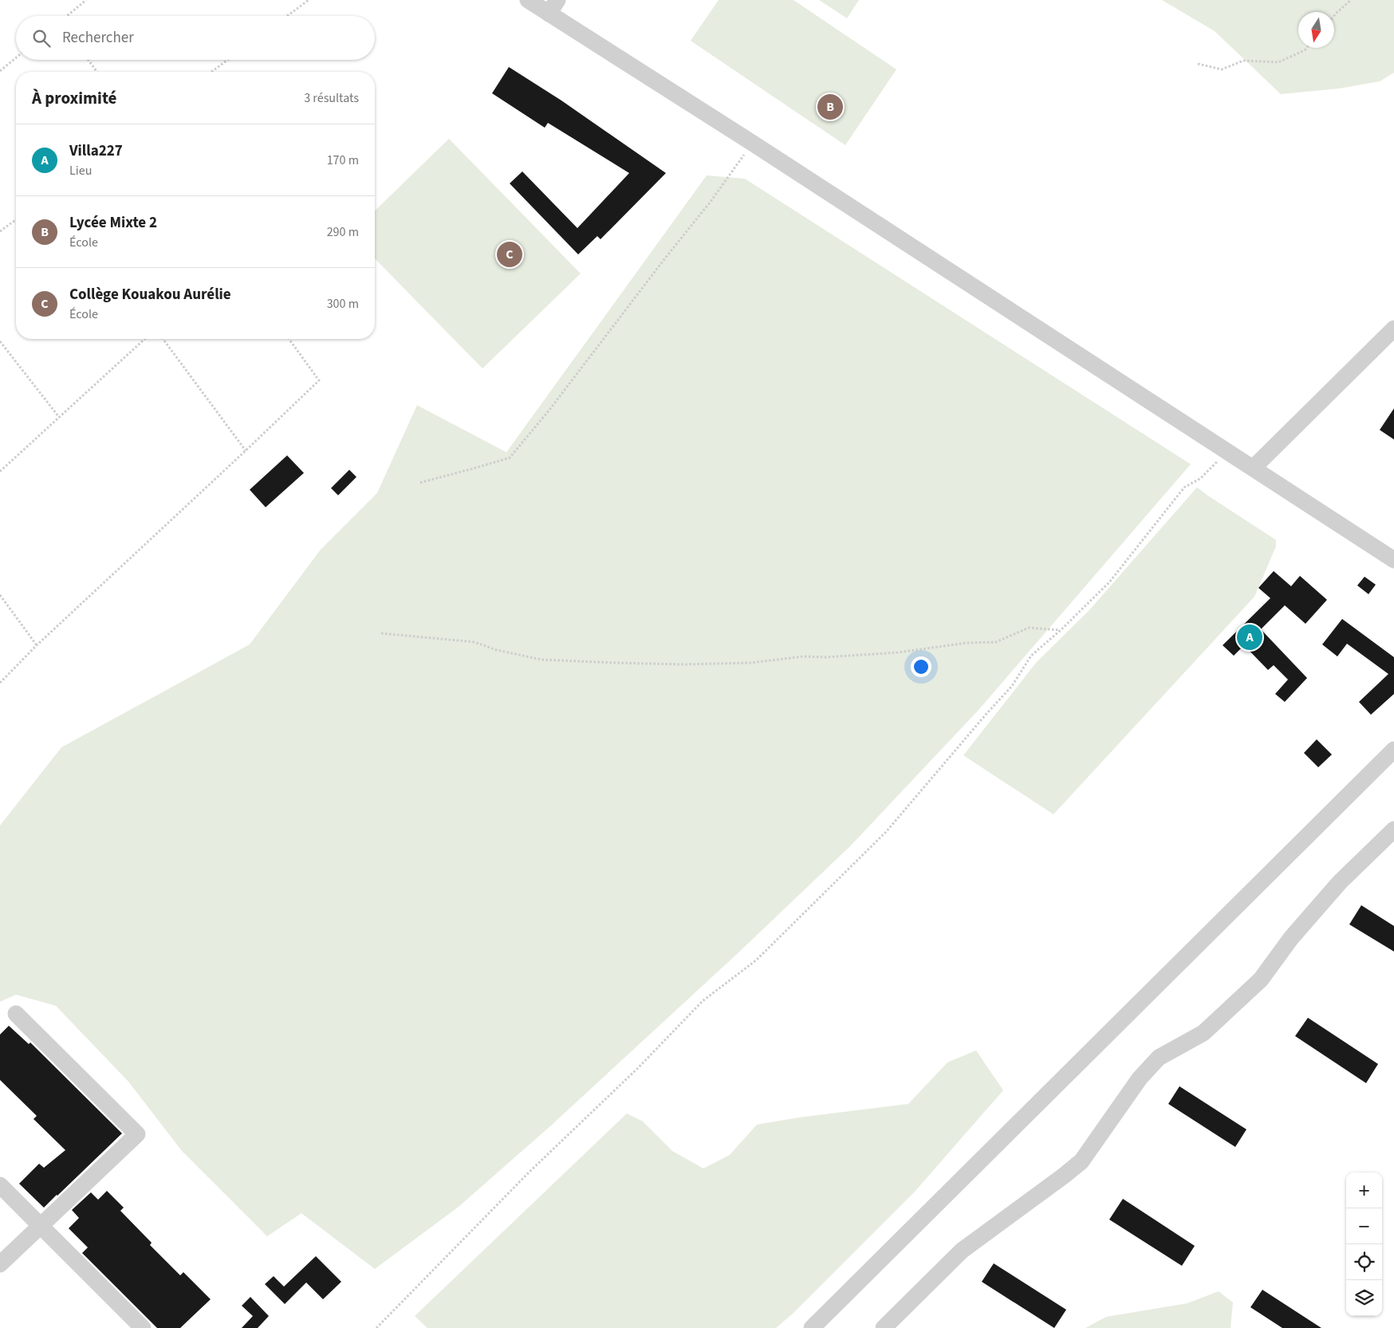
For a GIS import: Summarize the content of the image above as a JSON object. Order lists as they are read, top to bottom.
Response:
{
  "north": "bottom",
  "page": {
    "search": "Rechercher",
    "heading": ["À proximité", "3 résultats"],
    "pins": ["B", "C", "A"],
    "list": [
      {
        "mark": "A",
        "name": "Villa227",
        "note": "Lieu",
        "value": "170 m"
      },
      {
        "mark": "B",
        "name": "Lycée Mixte 2",
        "note": "École",
        "value": "290 m"
      },
      {
        "mark": "C",
        "name": "Collège Kouakou Aurélie",
        "note": "École",
        "value": "300 m"
      }
    ],
    "map_buttons": ["+", "−"]
  }
}
